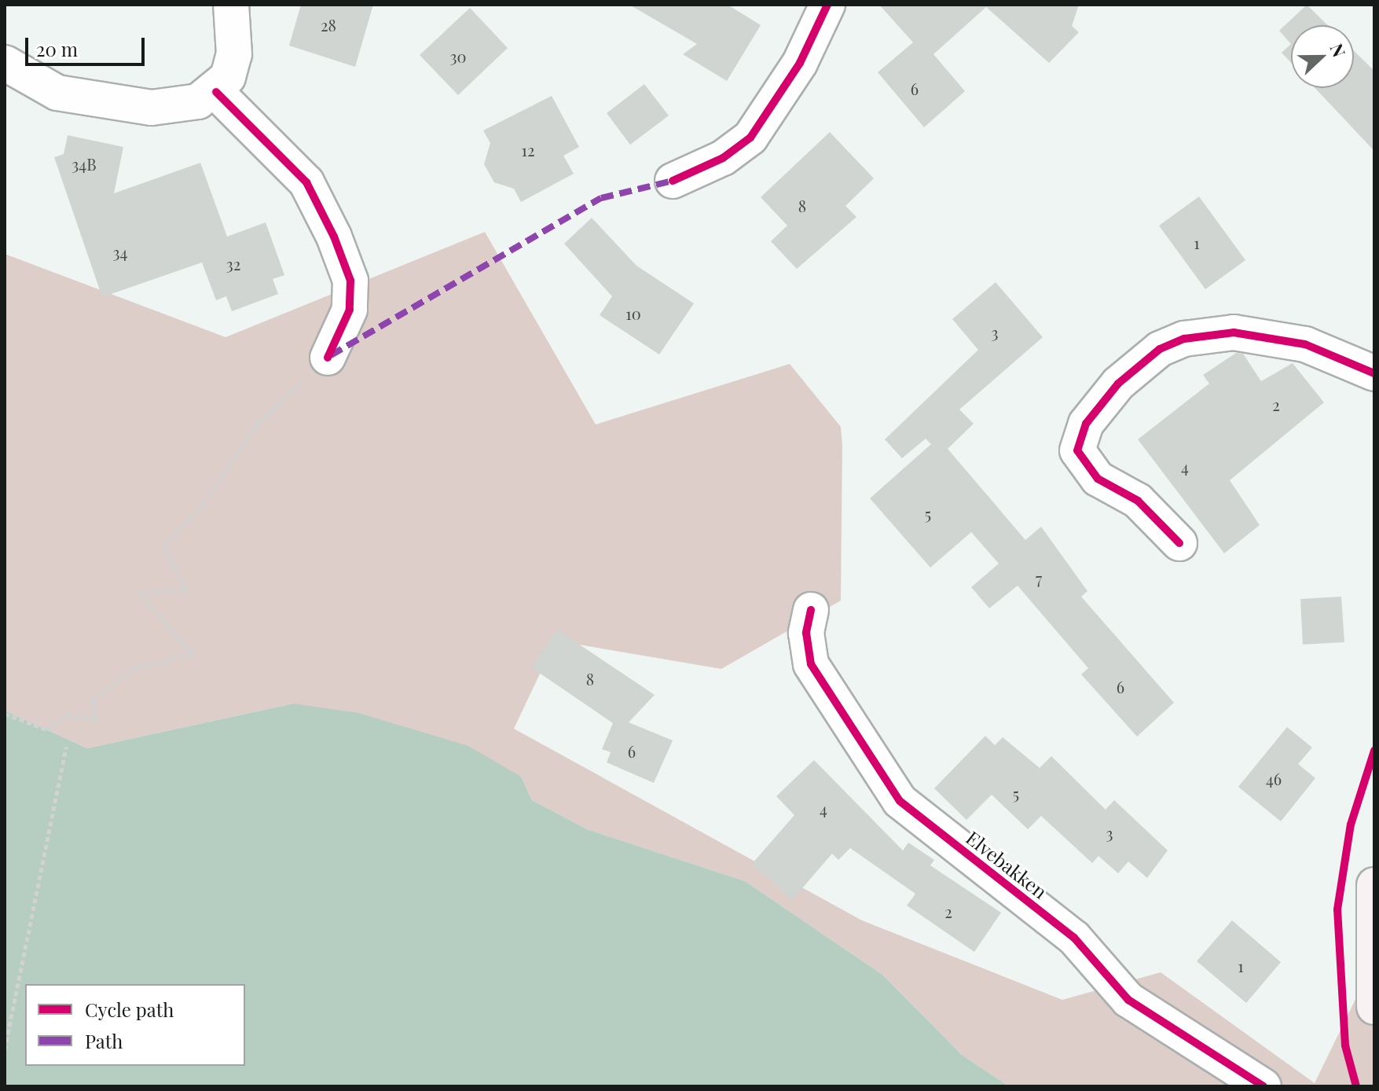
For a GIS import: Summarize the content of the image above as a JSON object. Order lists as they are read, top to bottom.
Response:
{
  "streets": {
    "street": ["Elvebakken"]
  },
  "house_numbers": [
    "28",
    "30",
    "6",
    "12",
    "34B",
    "8",
    "1",
    "34",
    "32",
    "10",
    "3",
    "2",
    "4",
    "5",
    "7",
    "8",
    "6",
    "6",
    "46",
    "5",
    "4",
    "3",
    "2",
    "1"
  ],
  "legend": ["Cycle path", "Path"],
  "scale_bar": "20 m",
  "north": "right"
}
